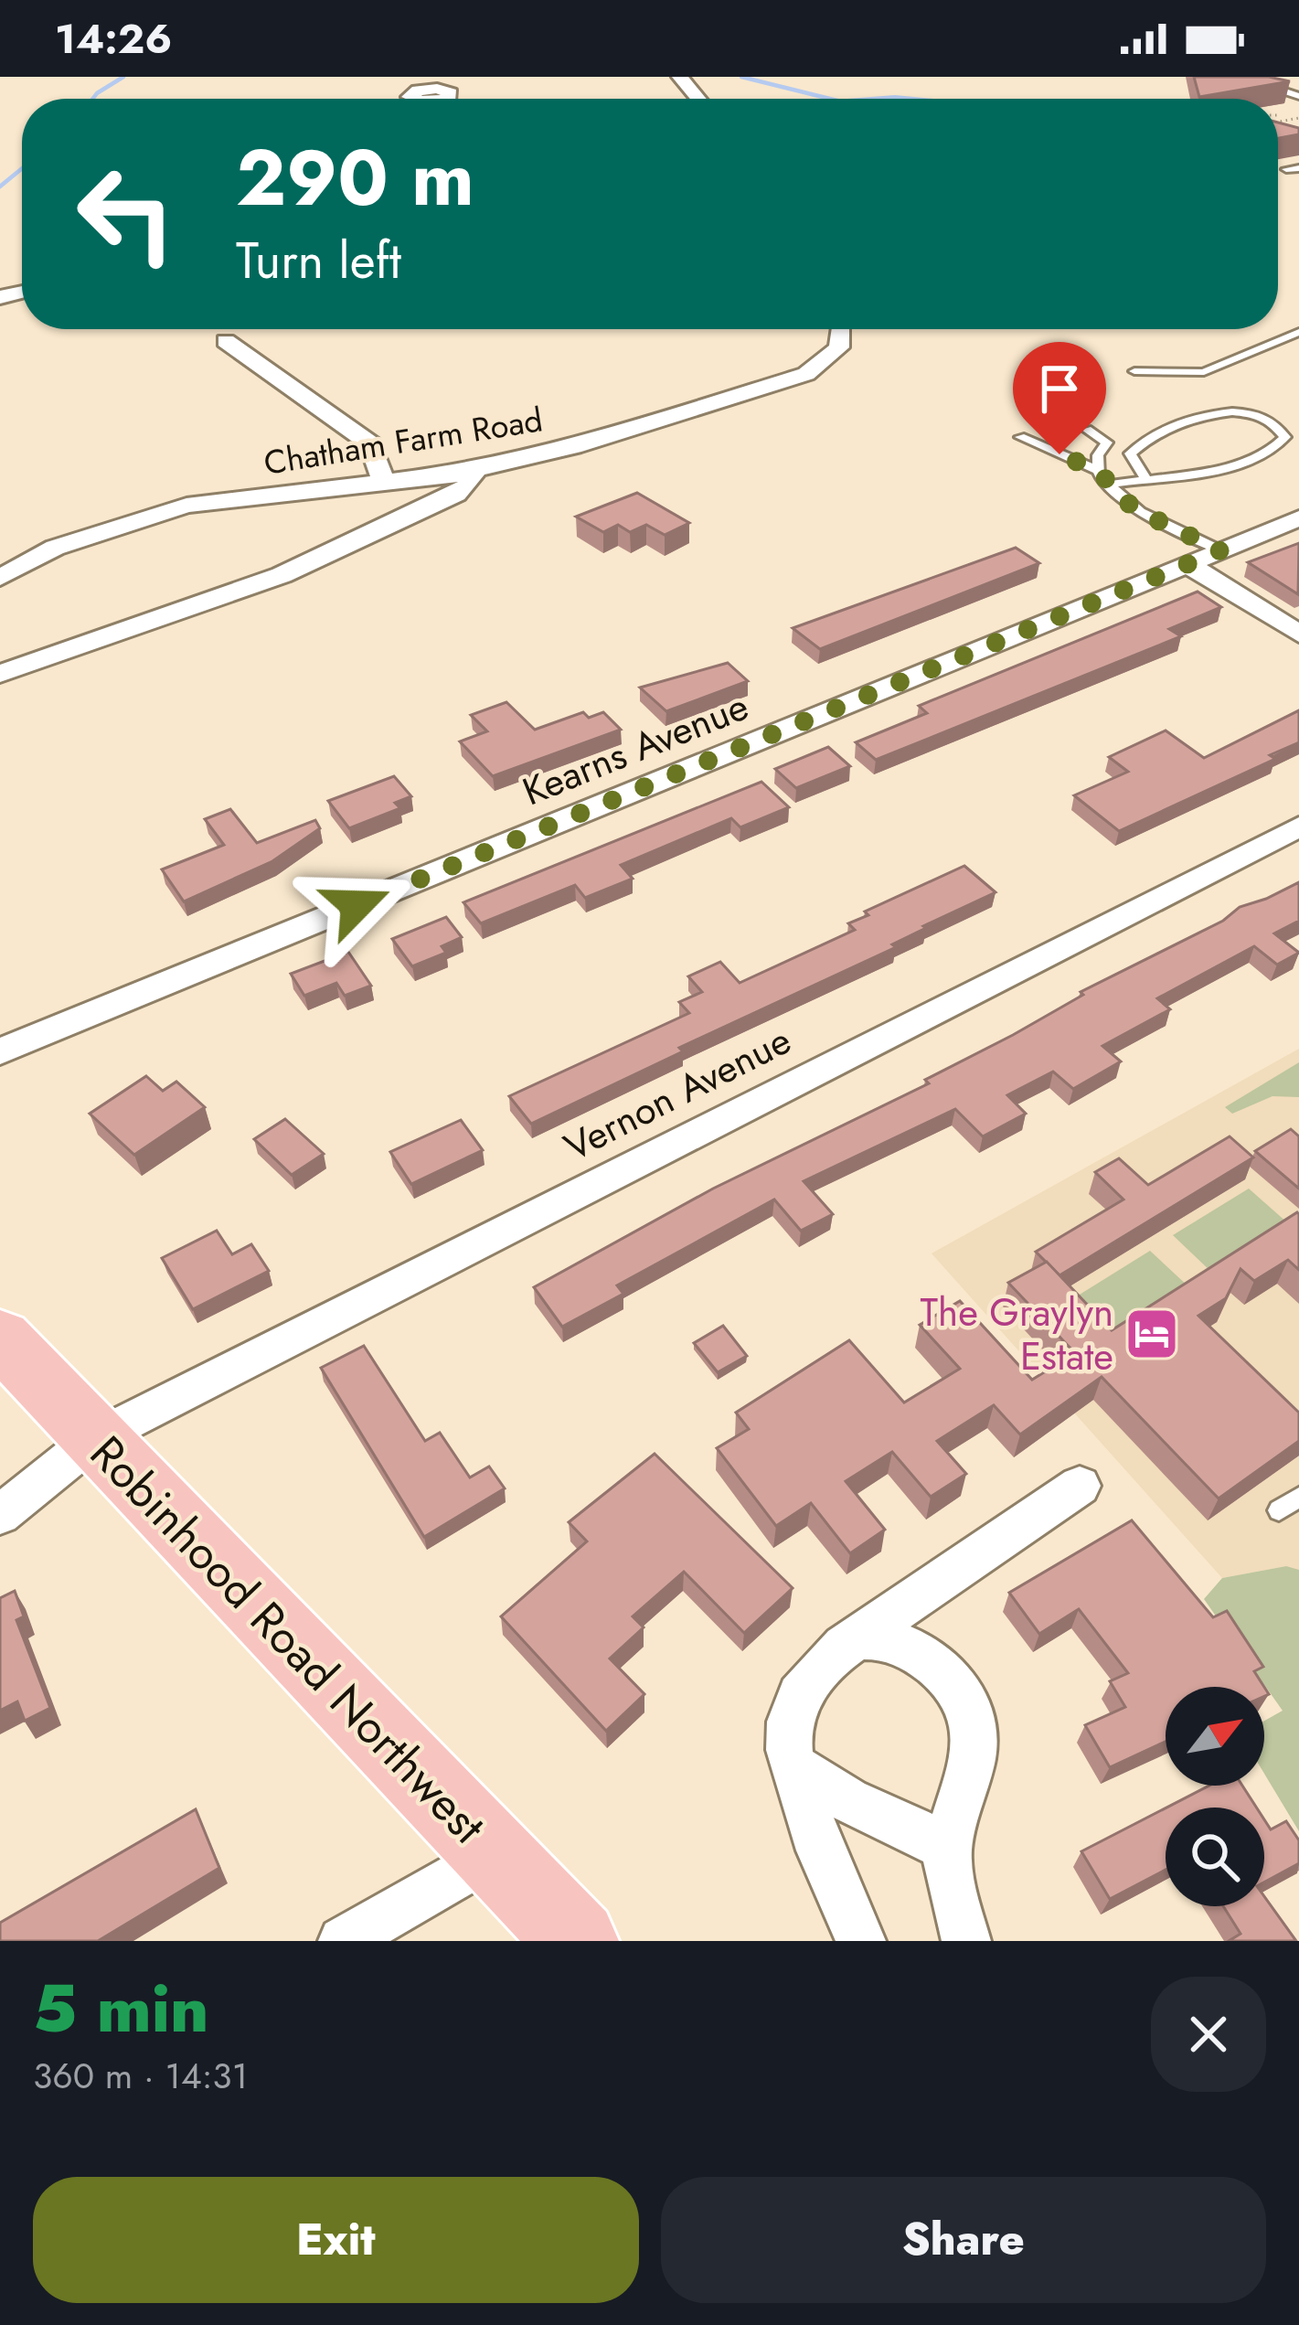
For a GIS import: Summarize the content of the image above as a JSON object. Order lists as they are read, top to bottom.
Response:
{
  "streets": {
    "main road": ["Robinhood Road Northwest"],
    "street": ["Chatham Farm Road", "Kearns Avenue", "Vernon Avenue"]
  },
  "crossings": [
    ["Vernon Avenue", "Robinhood Road Northwest"]
  ],
  "places": {
    "hotel": ["The Graylyn Estate"]
  },
  "north": "top right",
  "page": {
    "status": "14:26",
    "turn": ["290 m", "Turn left"],
    "heading": ["5 min", "360 m · 14:31"],
    "buttons": ["Exit", "Share"]
  }
}
